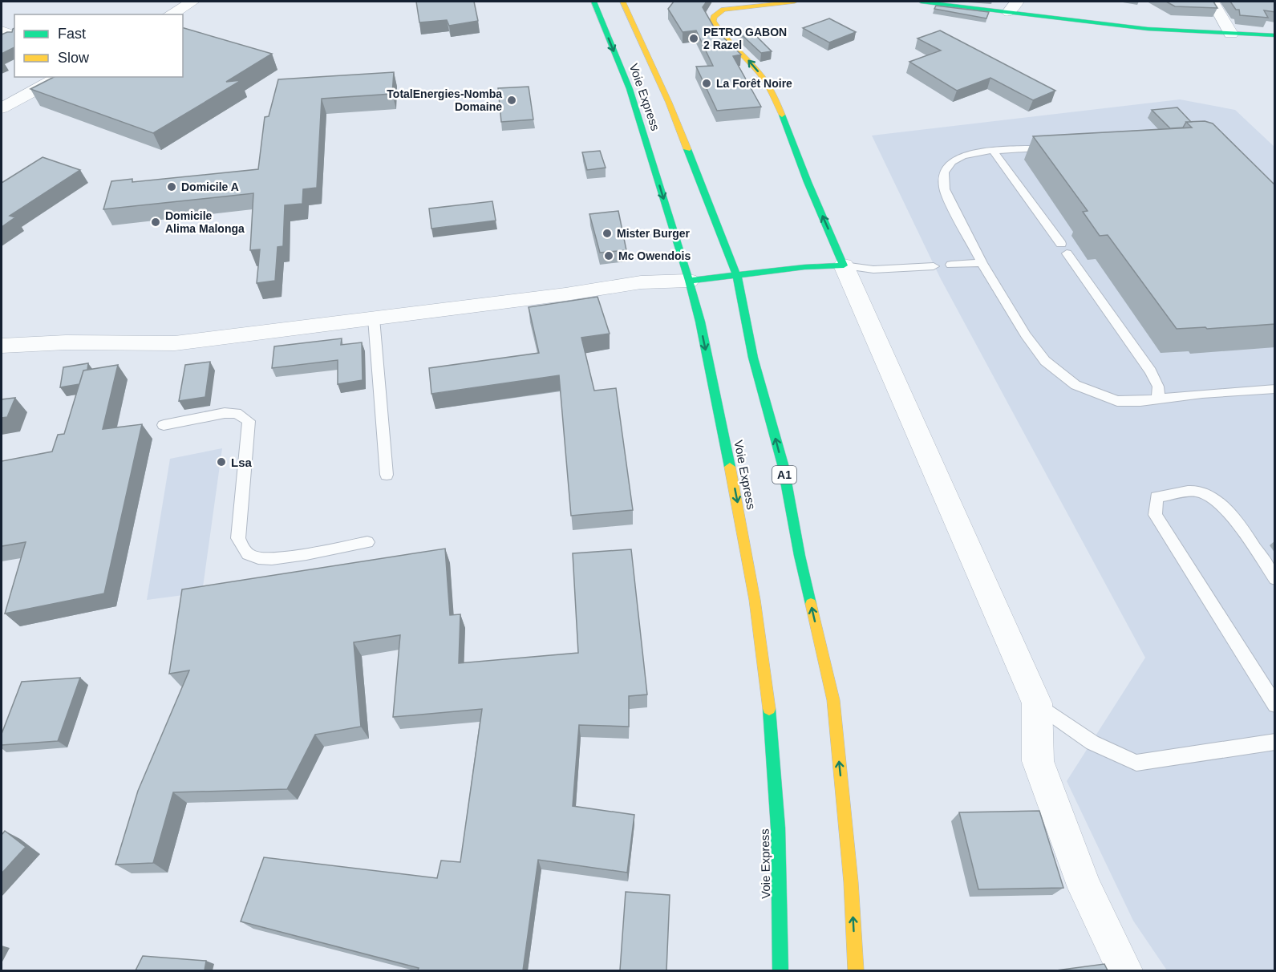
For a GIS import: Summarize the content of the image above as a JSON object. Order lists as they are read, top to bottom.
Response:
{
  "streets": {
    "main road": ["Voie Express", "A1"]
  },
  "places": [
    "PETRO GABON 2 Razel",
    "La Forêt Noire",
    "TotalEnergies-Nomba Domaine",
    "Domicile A",
    "Domicile Alima Malonga",
    "Mister Burger",
    "Mc Owendois",
    "Lsa"
  ],
  "legend": ["Fast", "Slow"]
}
